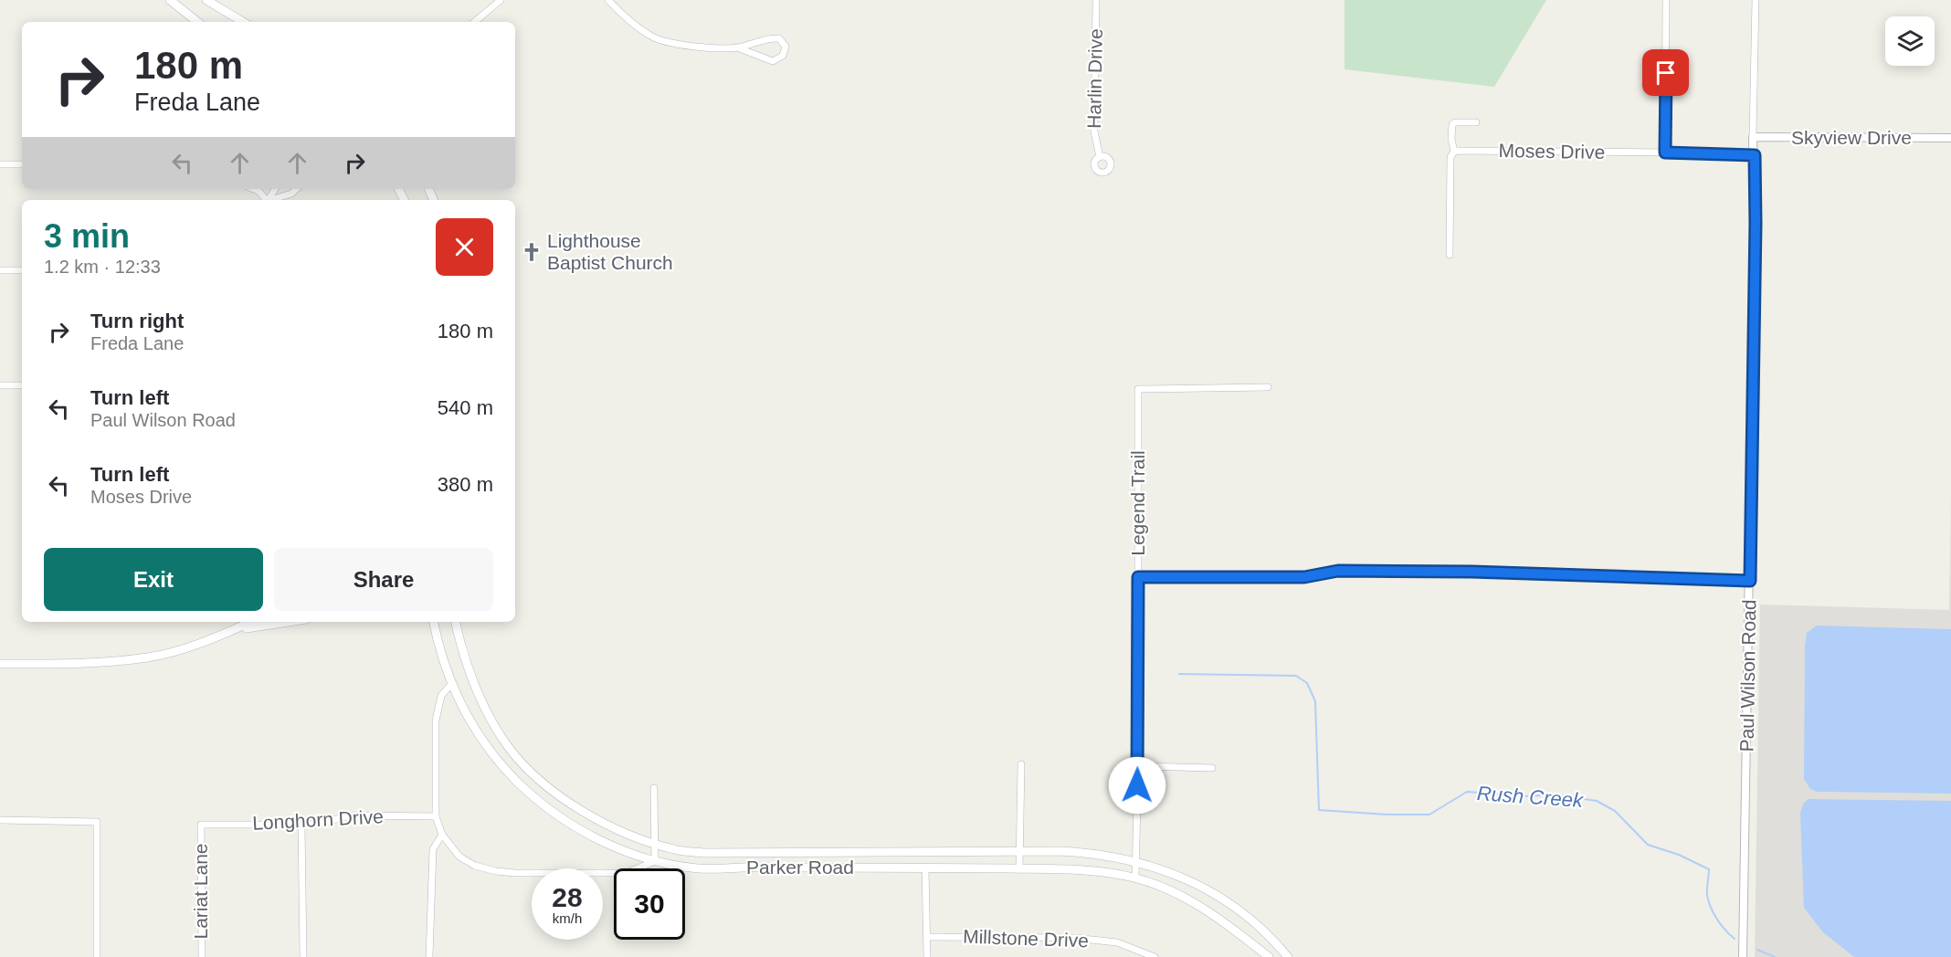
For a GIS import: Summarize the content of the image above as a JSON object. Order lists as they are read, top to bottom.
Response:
{
  "streets": {
    "main road": ["Parker Road"],
    "street": [
      "Harlin Drive",
      "Skyview Drive",
      "Moses Drive",
      "Legend Trail",
      "Paul Wilson Road",
      "Longhorn Drive",
      "Lariat Lane",
      "Millstone Drive"
    ]
  },
  "crossings": [
    ["Skyview Drive", "Paul Wilson Road"],
    ["Moses Drive", "Paul Wilson Road"],
    ["Legend Trail", "Parker Road"],
    ["Longhorn Drive", "Lariat Lane"]
  ],
  "water": ["Rush Creek"],
  "places": {
    "church": ["Lighthouse Baptist Church"]
  },
  "page": {
    "turn": ["180 m", "Freda Lane"],
    "heading": ["3 min", "1.2 km · 12:33"],
    "list": [
      {
        "name": "Turn right",
        "note": "Freda Lane",
        "value": "180 m"
      },
      {
        "name": "Turn left",
        "note": "Paul Wilson Road",
        "value": "540 m"
      },
      {
        "name": "Turn left",
        "note": "Moses Drive",
        "value": "380 m"
      }
    ],
    "buttons": ["Exit", "Share"],
    "speed": "28 km/h",
    "limit": "30"
  }
}
